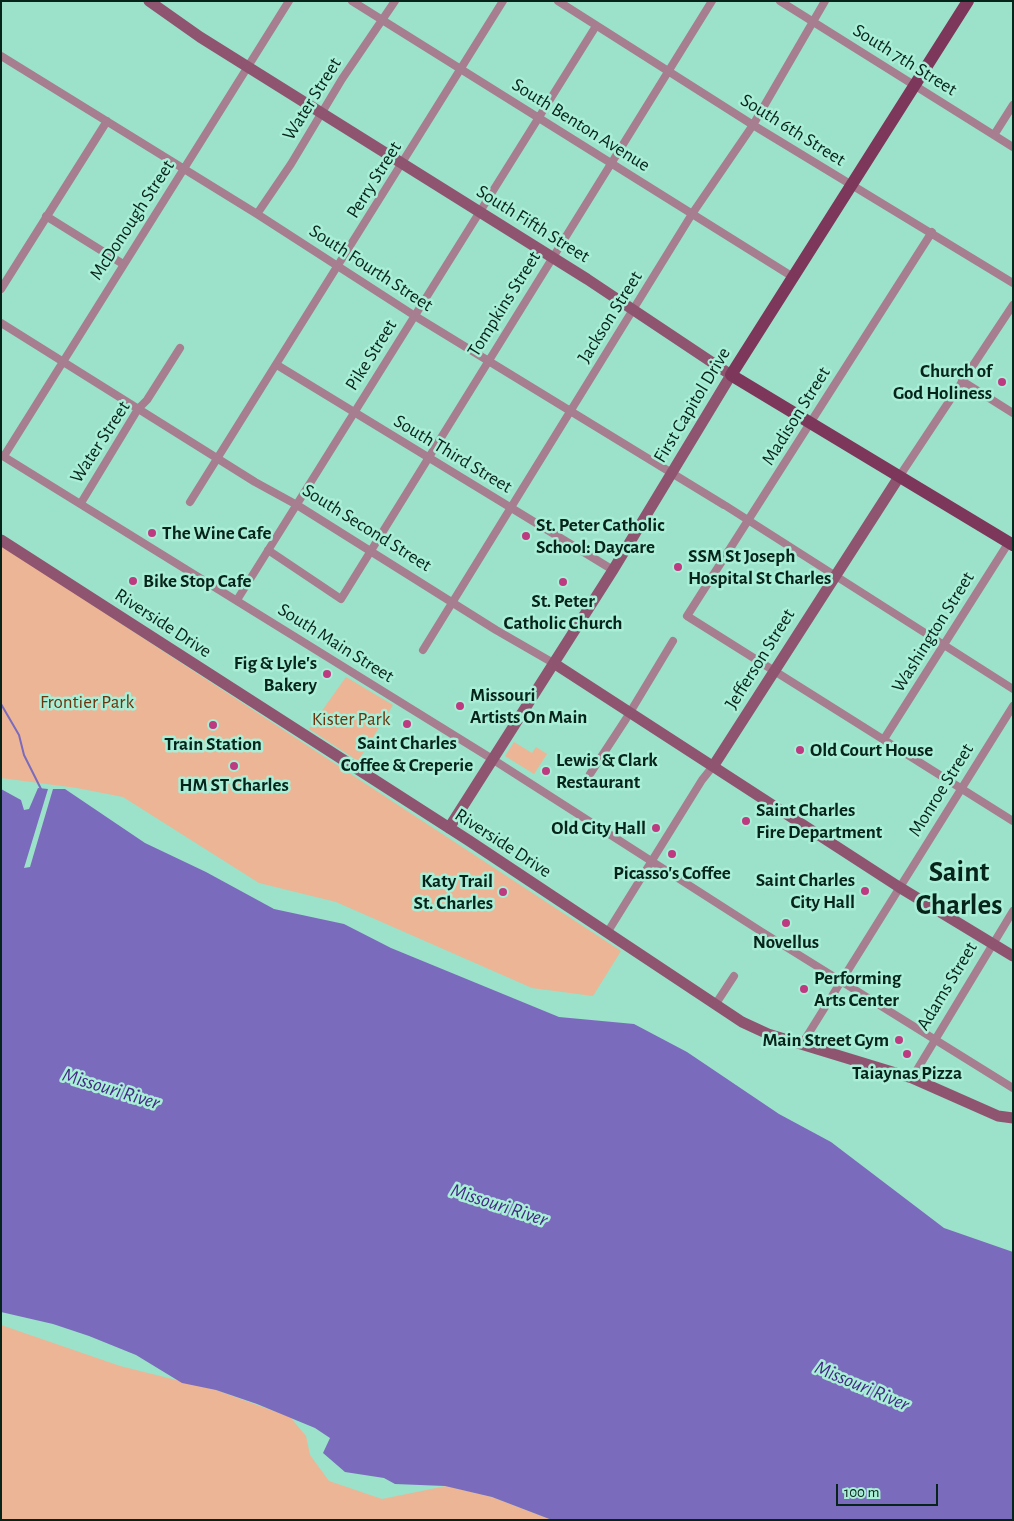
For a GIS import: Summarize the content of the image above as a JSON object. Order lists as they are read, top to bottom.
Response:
{
  "streets": {
    "main road": ["South Fifth Street", "First Capitol Drive"],
    "street": [
      "South 7th Street",
      "Water Street",
      "South Benton Avenue",
      "South 6th Street",
      "Perry Street",
      "McDonough Street",
      "South Fourth Street",
      "Tompkins Street",
      "Jackson Street",
      "Pike Street",
      "Madison Street",
      "South Third Street",
      "South Second Street",
      "Riverside Drive",
      "Washington Street",
      "South Main Street",
      "Jefferson Street",
      "Monroe Street",
      "Adams Street"
    ]
  },
  "crossings": [
    ["South 7th Street", "Jackson Street"],
    ["South 7th Street", "First Capitol Drive"],
    ["Water Street", "South Benton Avenue"],
    ["Water Street", "South Fifth Street"],
    ["Water Street", "South Fourth Street"],
    ["Water Street", "South Second Street"],
    ["Water Street", "South Main Street"],
    ["South Benton Avenue", "Perry Street"],
    ["South Benton Avenue", "Tompkins Street"],
    ["South Benton Avenue", "Jackson Street"],
    ["South Benton Avenue", "Pike Street"],
    ["South Benton Avenue", "First Capitol Drive"],
    ["South 6th Street", "Tompkins Street"],
    ["South 6th Street", "Jackson Street"],
    ["South 6th Street", "Pike Street"],
    ["South 6th Street", "First Capitol Drive"],
    ["South 6th Street", "Madison Street"],
    ["Perry Street", "South Fifth Street"],
    ["Perry Street", "South Fourth Street"],
    ["Perry Street", "South Third Street"],
    ["Perry Street", "South Second Street"],
    ["McDonough Street", "South Fifth Street"],
    ["McDonough Street", "South Fourth Street"],
    ["McDonough Street", "South Second Street"],
    ["McDonough Street", "South Main Street"],
    ["South Fifth Street", "Tompkins Street"],
    ["South Fifth Street", "Jackson Street"],
    ["South Fifth Street", "Pike Street"],
    ["South Fifth Street", "First Capitol Drive"],
    ["South Fifth Street", "Madison Street"],
    ["South Fifth Street", "Washington Street"],
    ["South Fifth Street", "Jefferson Street"],
    ["South Fourth Street", "Tompkins Street"],
    ["South Fourth Street", "Jackson Street"],
    ["South Fourth Street", "Pike Street"],
    ["South Fourth Street", "First Capitol Drive"],
    ["South Fourth Street", "Madison Street"],
    ["South Fourth Street", "Washington Street"],
    ["South Fourth Street", "Jefferson Street"],
    ["Tompkins Street", "Pike Street"],
    ["Tompkins Street", "South Third Street"],
    ["Tompkins Street", "South Second Street"],
    ["Jackson Street", "South Third Street"],
    ["Jackson Street", "South Second Street"],
    ["Pike Street", "South Third Street"],
    ["Pike Street", "South Second Street"],
    ["Pike Street", "South Main Street"],
    ["First Capitol Drive", "South Third Street"],
    ["First Capitol Drive", "South Second Street"],
    ["First Capitol Drive", "Riverside Drive"],
    ["First Capitol Drive", "South Main Street"],
    ["Madison Street", "Jefferson Street"],
    ["South Second Street", "Jefferson Street"],
    ["South Second Street", "Monroe Street"],
    ["South Second Street", "Adams Street"],
    ["Riverside Drive", "Jefferson Street"],
    ["Riverside Drive", "Monroe Street"],
    ["Riverside Drive", "Adams Street"],
    ["South Main Street", "Jefferson Street"],
    ["South Main Street", "Monroe Street"],
    ["South Main Street", "Adams Street"]
  ],
  "districts": ["Saint Charles"],
  "water": ["Missouri River"],
  "parks": ["Frontier Park", "Kister Park"],
  "places": [
    "Church of God Holiness",
    "The Wine Cafe",
    "St. Peter Catholic School: Daycare",
    "SSM St Joseph Hospital St Charles",
    "Bike Stop Cafe",
    "St. Peter Catholic Church",
    "Fig & Lyle's Bakery",
    "Missouri Artists On Main",
    "Saint Charles Coffee & Creperie",
    "Train Station",
    "Old Court House",
    "HM ST Charles",
    "Lewis & Clark Restaurant",
    "Saint Charles Fire Department",
    "Old City Hall",
    "Picasso's Coffee",
    "Saint Charles City Hall",
    "Katy Trail St. Charles",
    "Novellus",
    "Performing Arts Center",
    "Main Street Gym",
    "Taiaynas Pizza"
  ],
  "scale_bar": "100 m"
}
